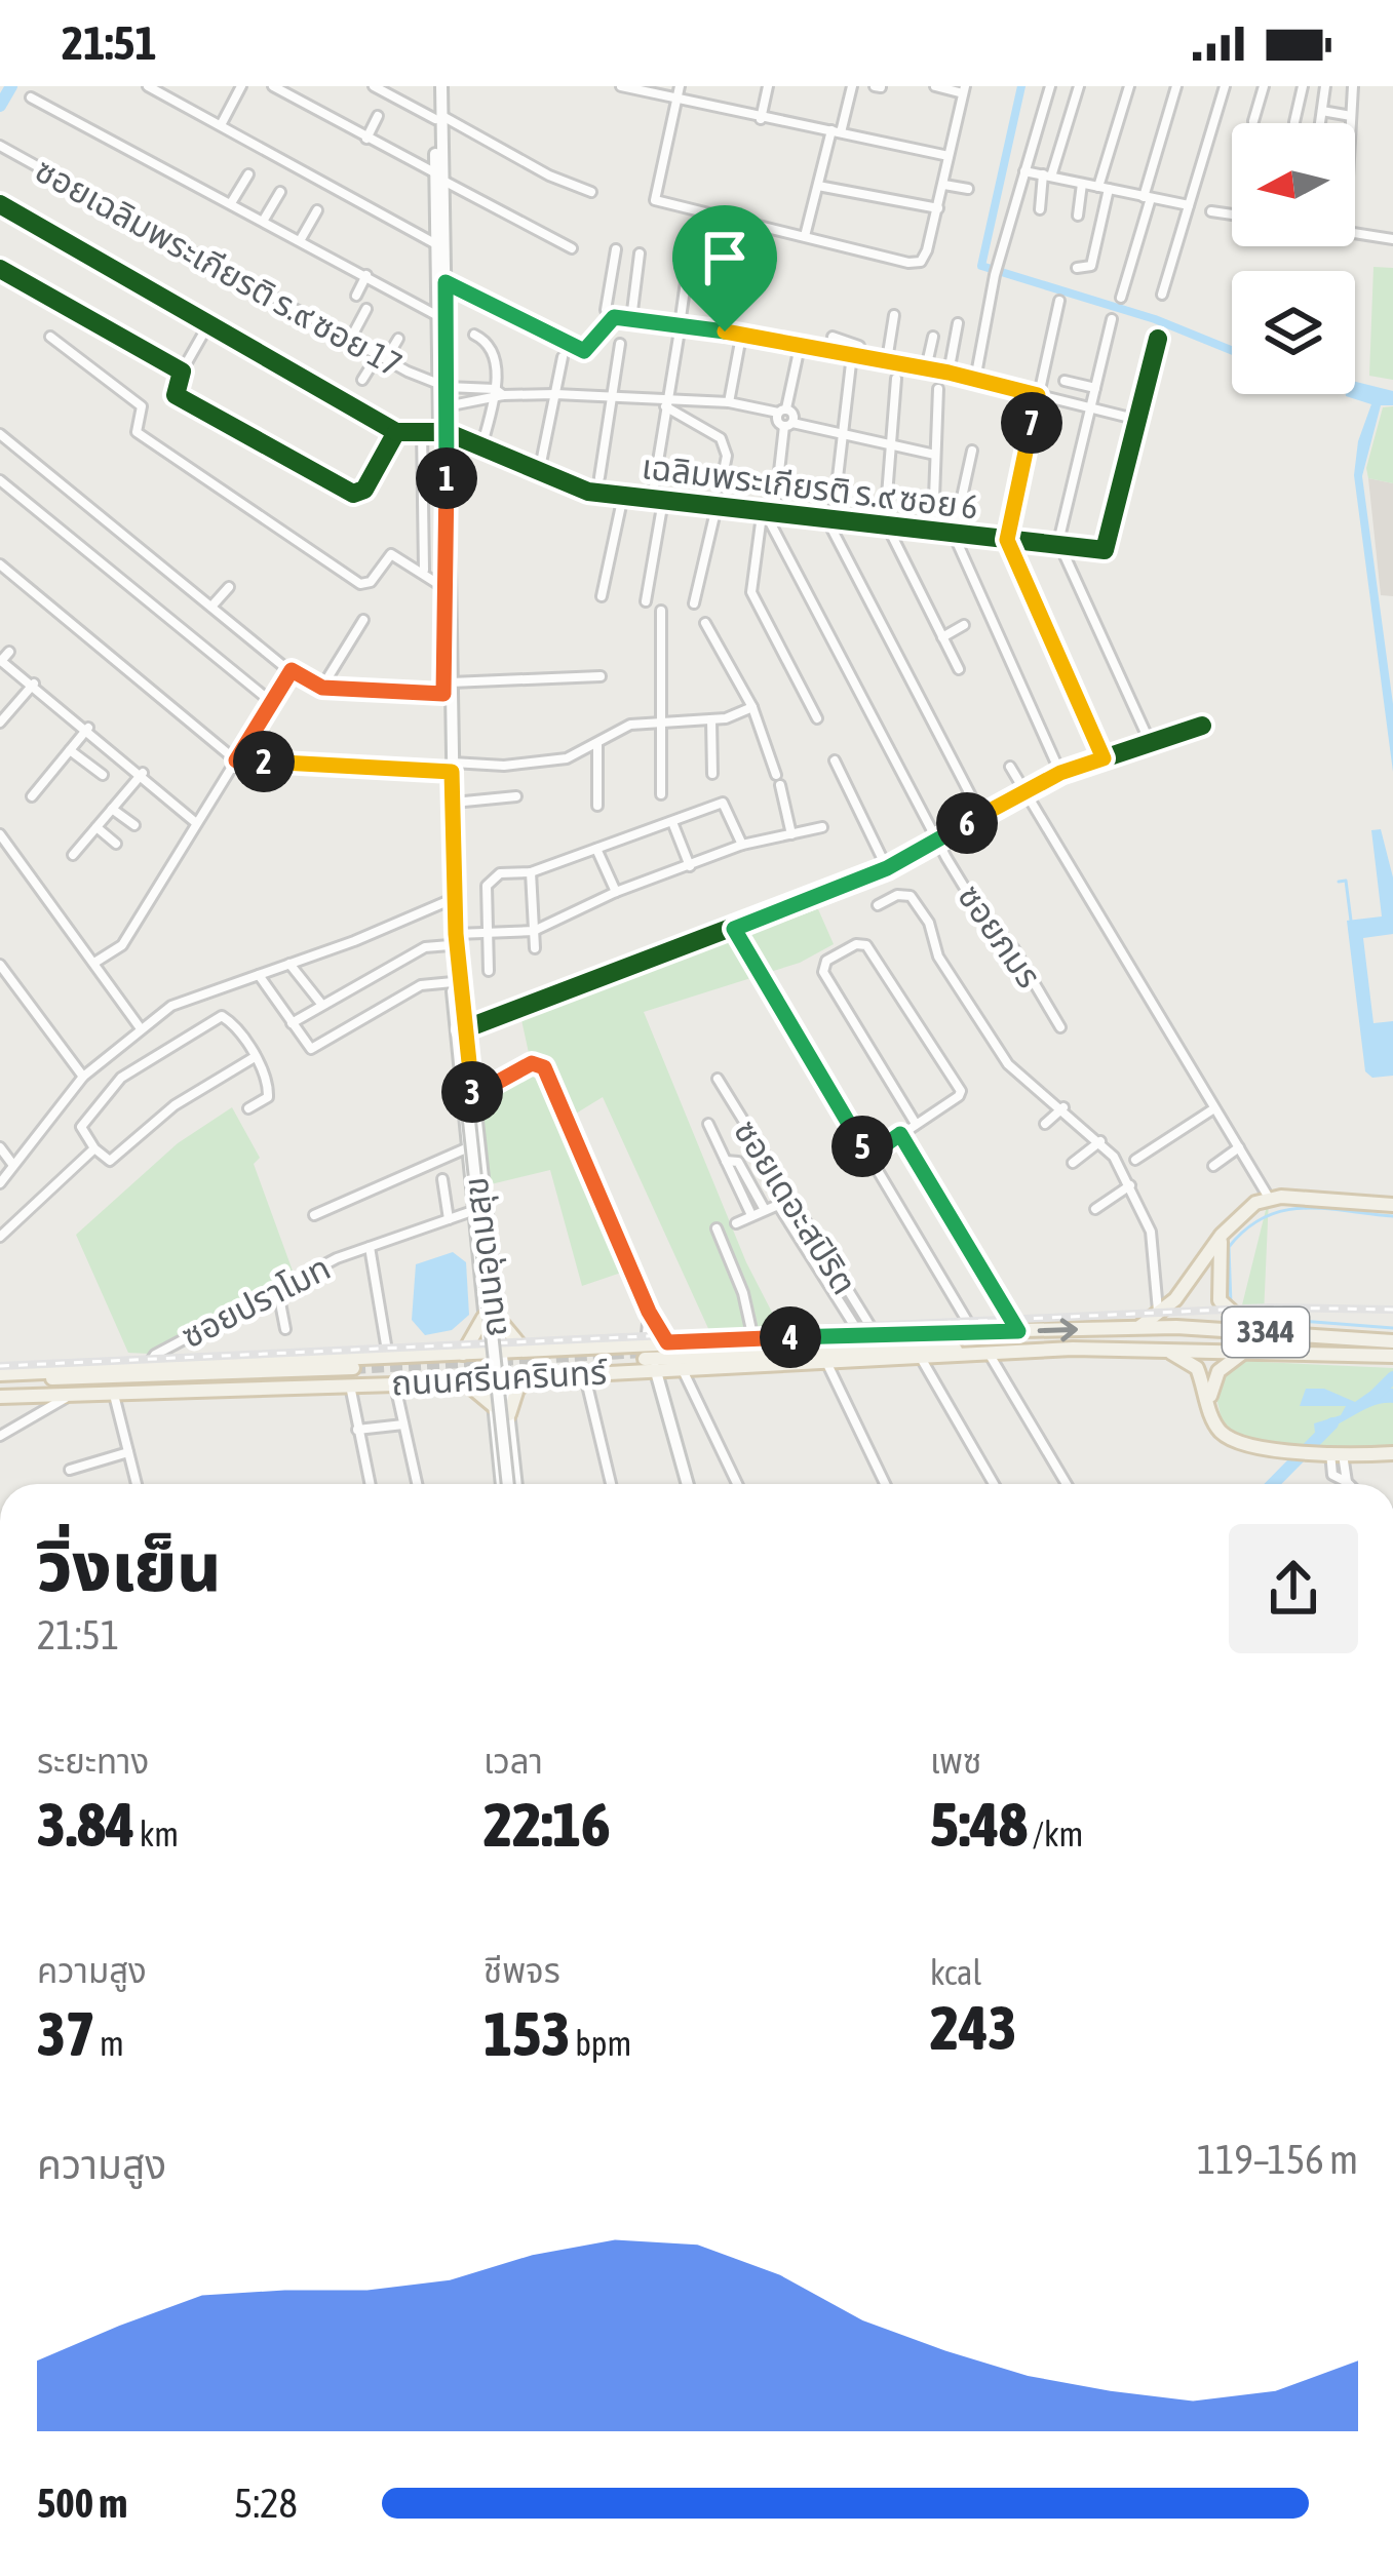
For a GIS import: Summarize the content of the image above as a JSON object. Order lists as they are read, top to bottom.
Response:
{
  "streets": {
    "main road": ["ถนนอุดมสุข", "3344", "ถนนศรีนครินทร์"],
    "street": [
      "ซอยเฉลิมพระเกียรติ ร.๙ ซอย 17",
      "เฉลิมพระเกียรติ ร.๙ ซอย 6",
      "ซอยภมร",
      "ซอยเดอะสปิริต",
      "ซอยปราโมท"
    ]
  },
  "crossings": [
    ["เฉลิมพระเกียรติ ร.๙ ซอย 6", "ซอยภมร"],
    ["ซอยเดอะสปิริต", "ถนนศรีนครินทร์"],
    ["ถนนอุดมสุข", "ถนนศรีนครินทร์"],
    ["ซอยปราโมท", "ถนนศรีนครินทร์"]
  ],
  "north": "left",
  "page": {
    "status": "21:51",
    "pins": [
      "7",
      "1",
      "2",
      "6",
      "3",
      "5",
      "4"
    ],
    "heading": ["วิ่งเย็น", "21:51"],
    "stats": [
      ["ระยะทาง", "3.84 km"],
      ["เวลา", "22:16"],
      ["เพซ", "5:48 /km"],
      ["ความสูง", "37 m"],
      ["ชีพจร", "153 bpm"],
      ["kcal", "243"]
    ],
    "chart": ["ความสูง", "119–156 m"],
    "list": [
      {
        "name": "500 m",
        "note": "5:28"
      }
    ]
  }
}
